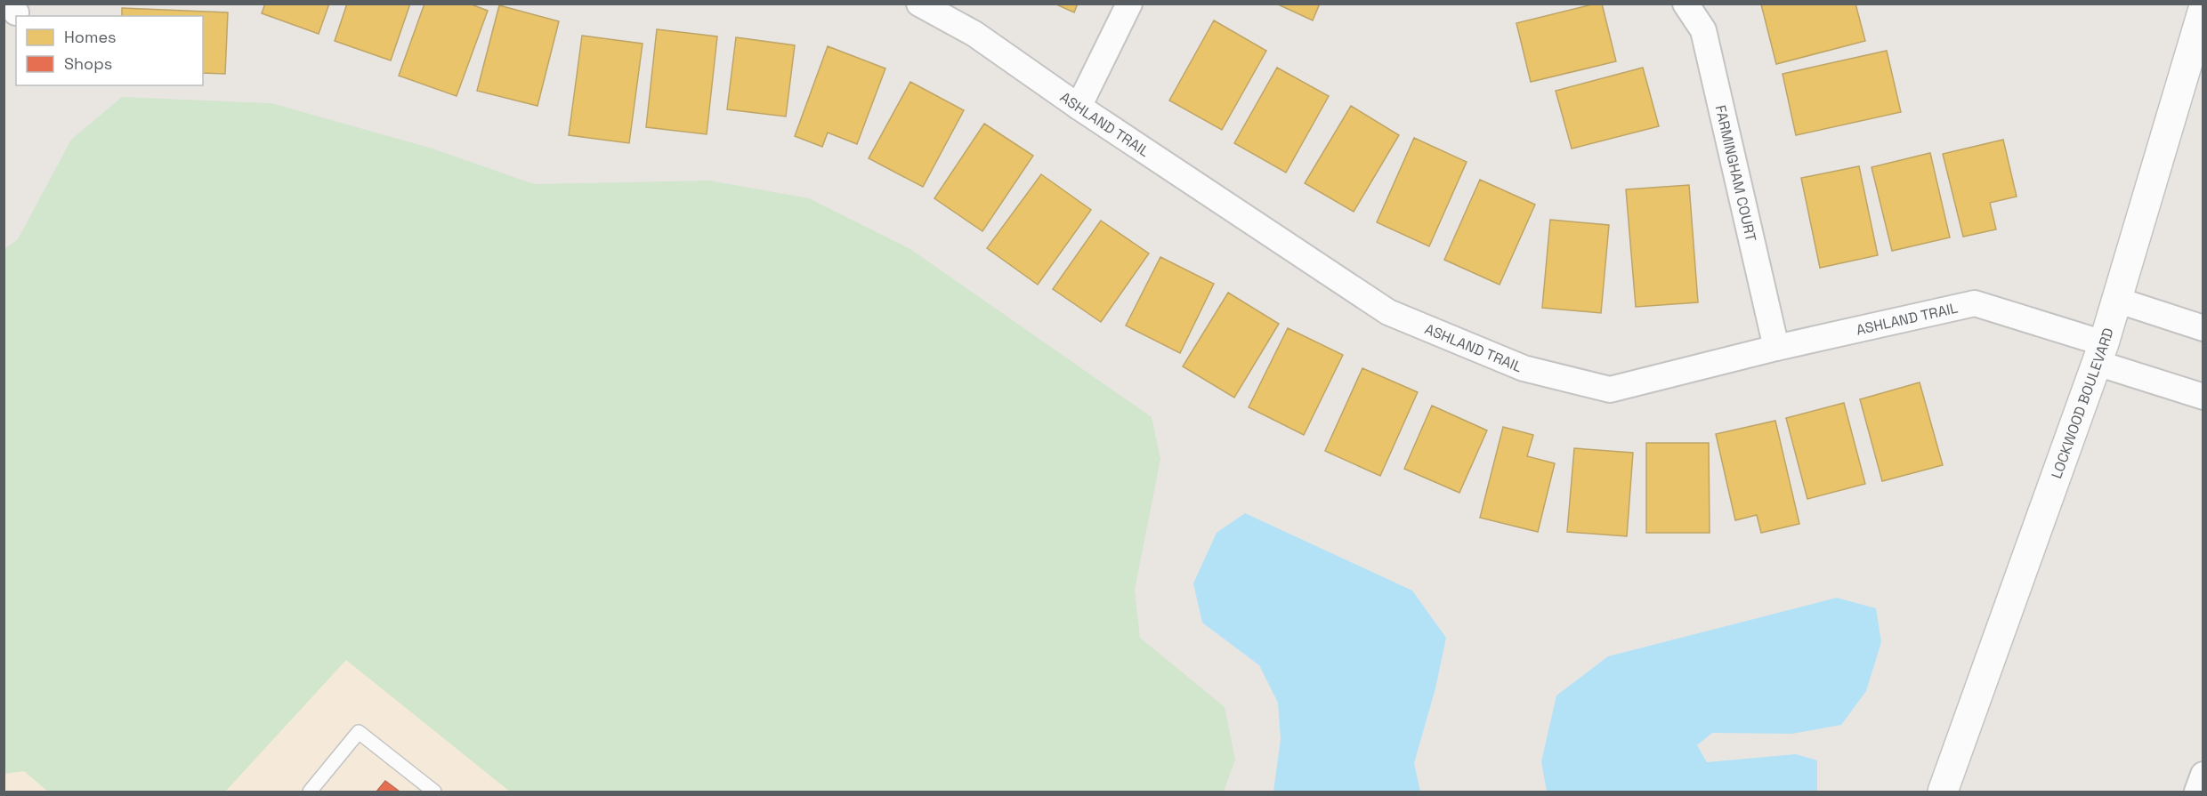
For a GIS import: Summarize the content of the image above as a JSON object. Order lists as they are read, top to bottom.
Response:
{
  "streets": {
    "street": ["ASHLAND TRAIL", "FARMINGHAM COURT", "LOCKWOOD BOULEVARD"]
  },
  "crossings": [
    ["ASHLAND TRAIL", "FARMINGHAM COURT"],
    ["ASHLAND TRAIL", "LOCKWOOD BOULEVARD"]
  ],
  "legend": ["Homes", "Shops"]
}
